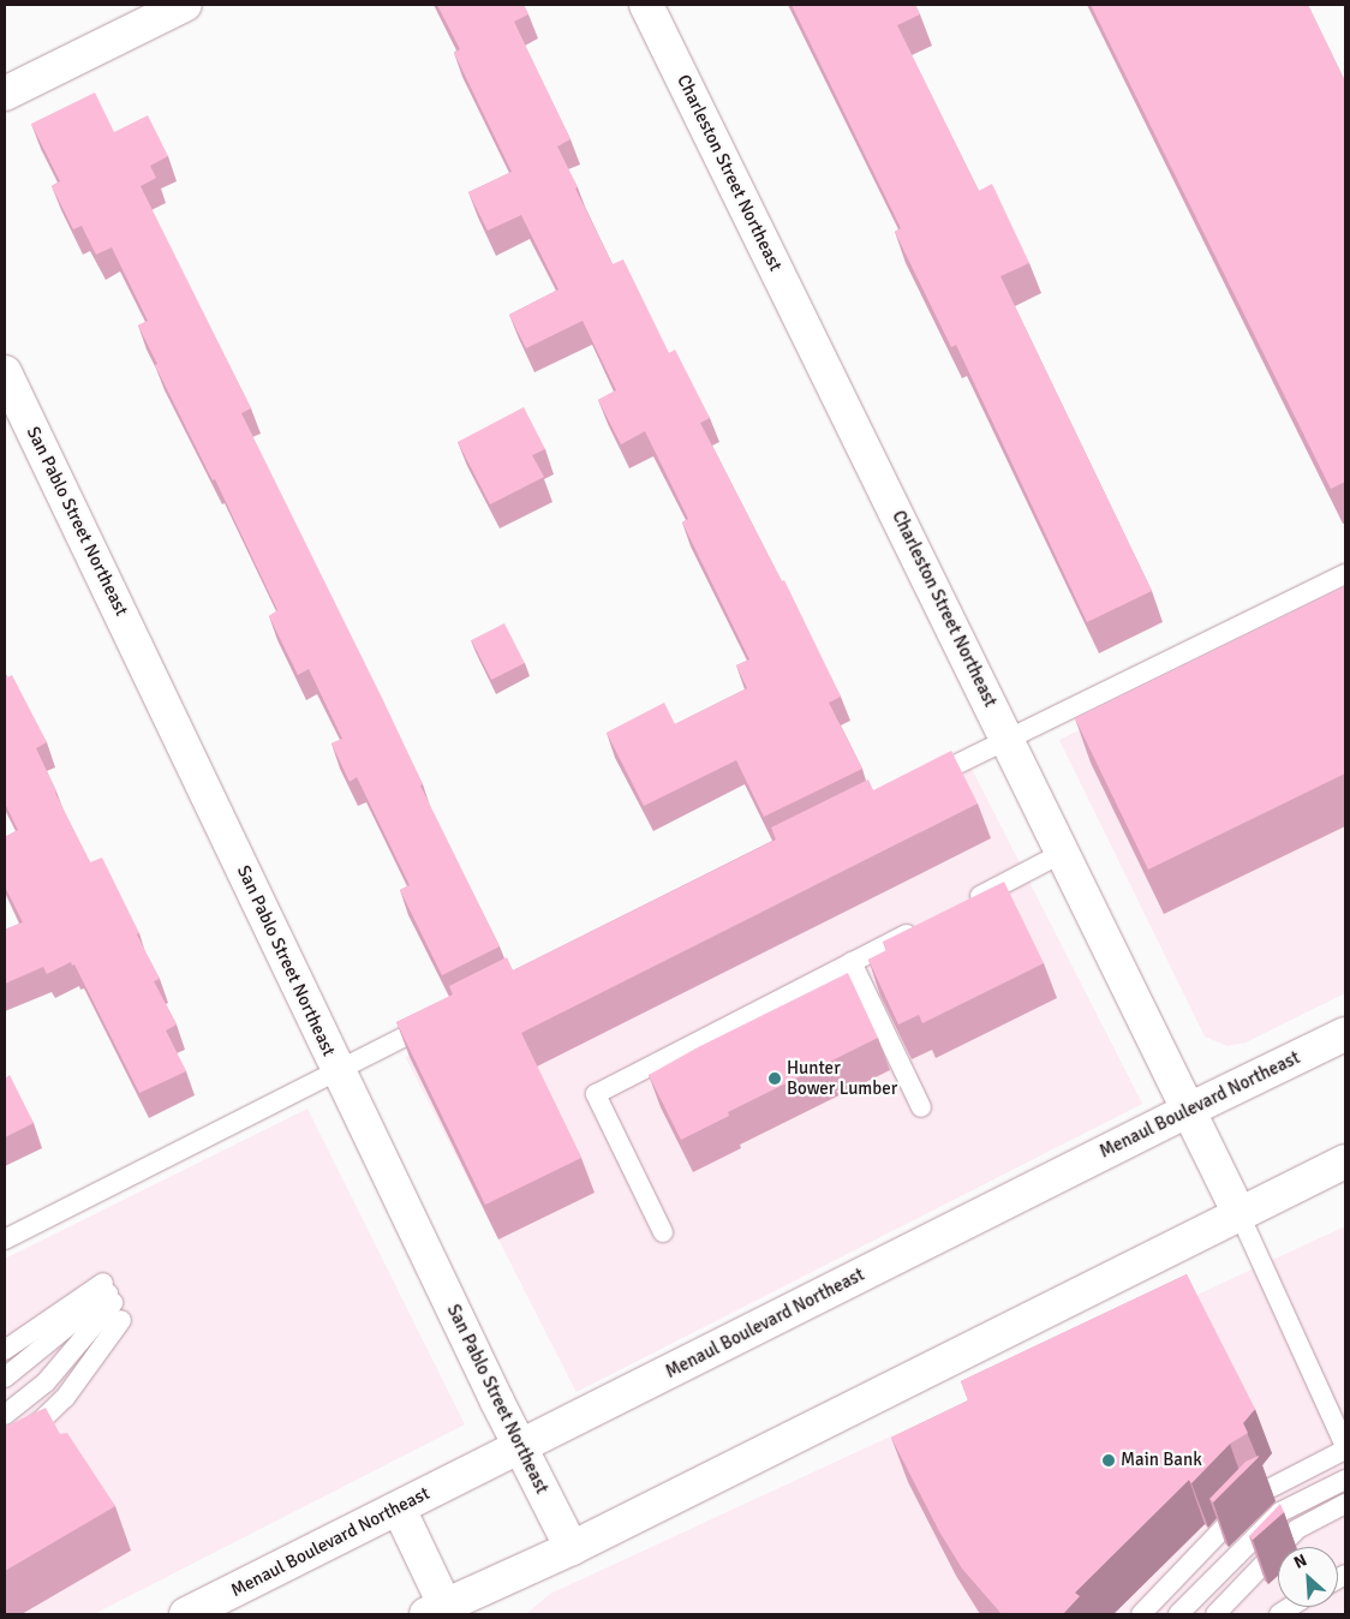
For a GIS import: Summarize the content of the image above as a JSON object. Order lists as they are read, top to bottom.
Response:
{
  "streets": {
    "street": ["Charleston Street Northeast", "San Pablo Street Northeast", "Menaul Boulevard Northeast"]
  },
  "crossings": [
    ["Charleston Street Northeast", "Menaul Boulevard Northeast"],
    ["San Pablo Street Northeast", "Menaul Boulevard Northeast"]
  ],
  "places": ["Hunter Bower Lumber", "Main Bank"],
  "north": "top left"
}
